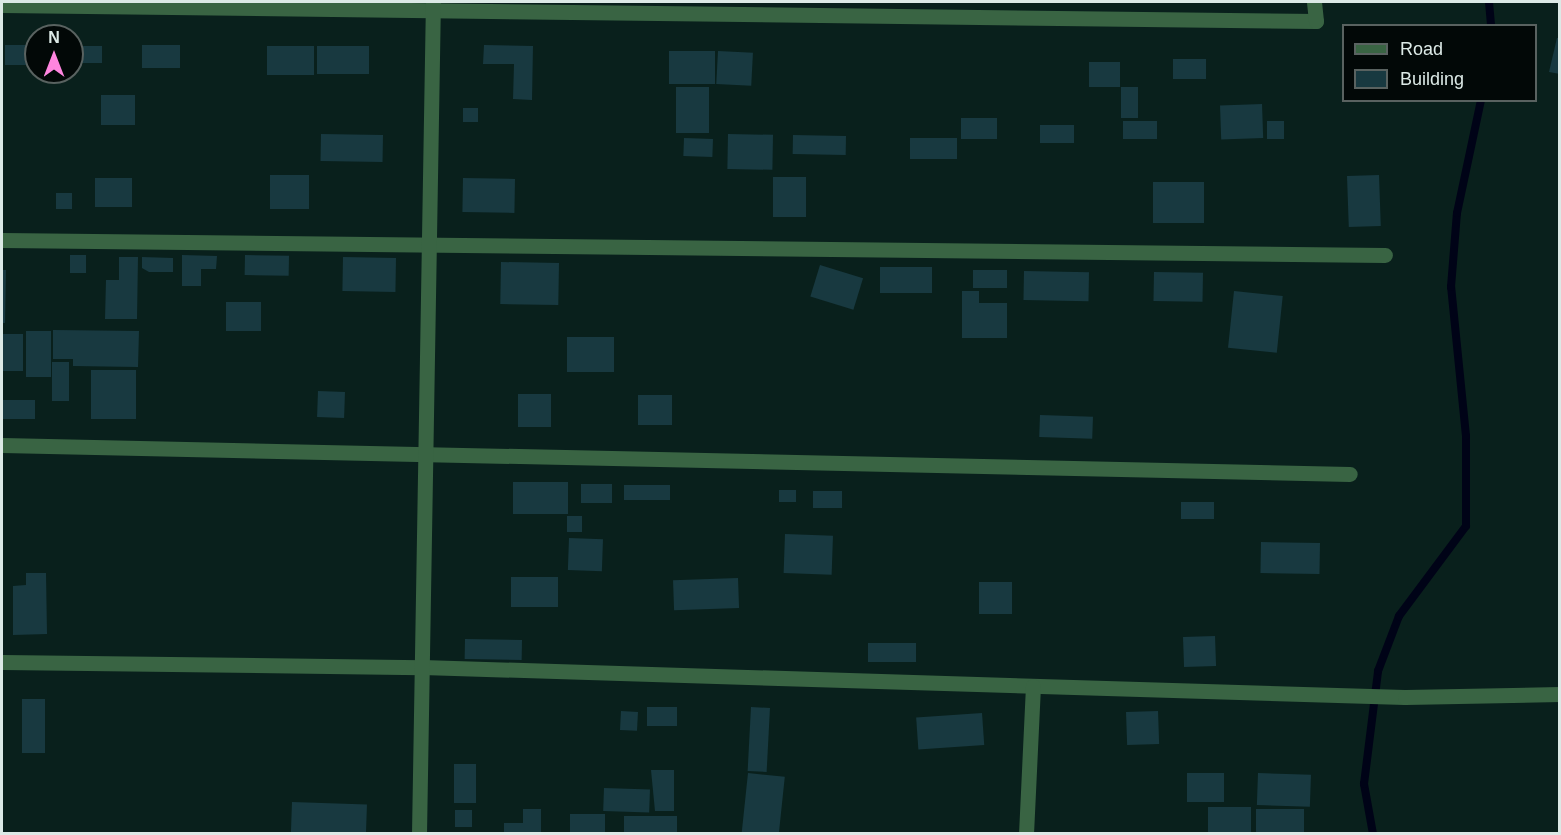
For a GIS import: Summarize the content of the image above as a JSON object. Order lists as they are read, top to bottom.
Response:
{
  "legend": ["Road", "Building"],
  "north": "top"
}
